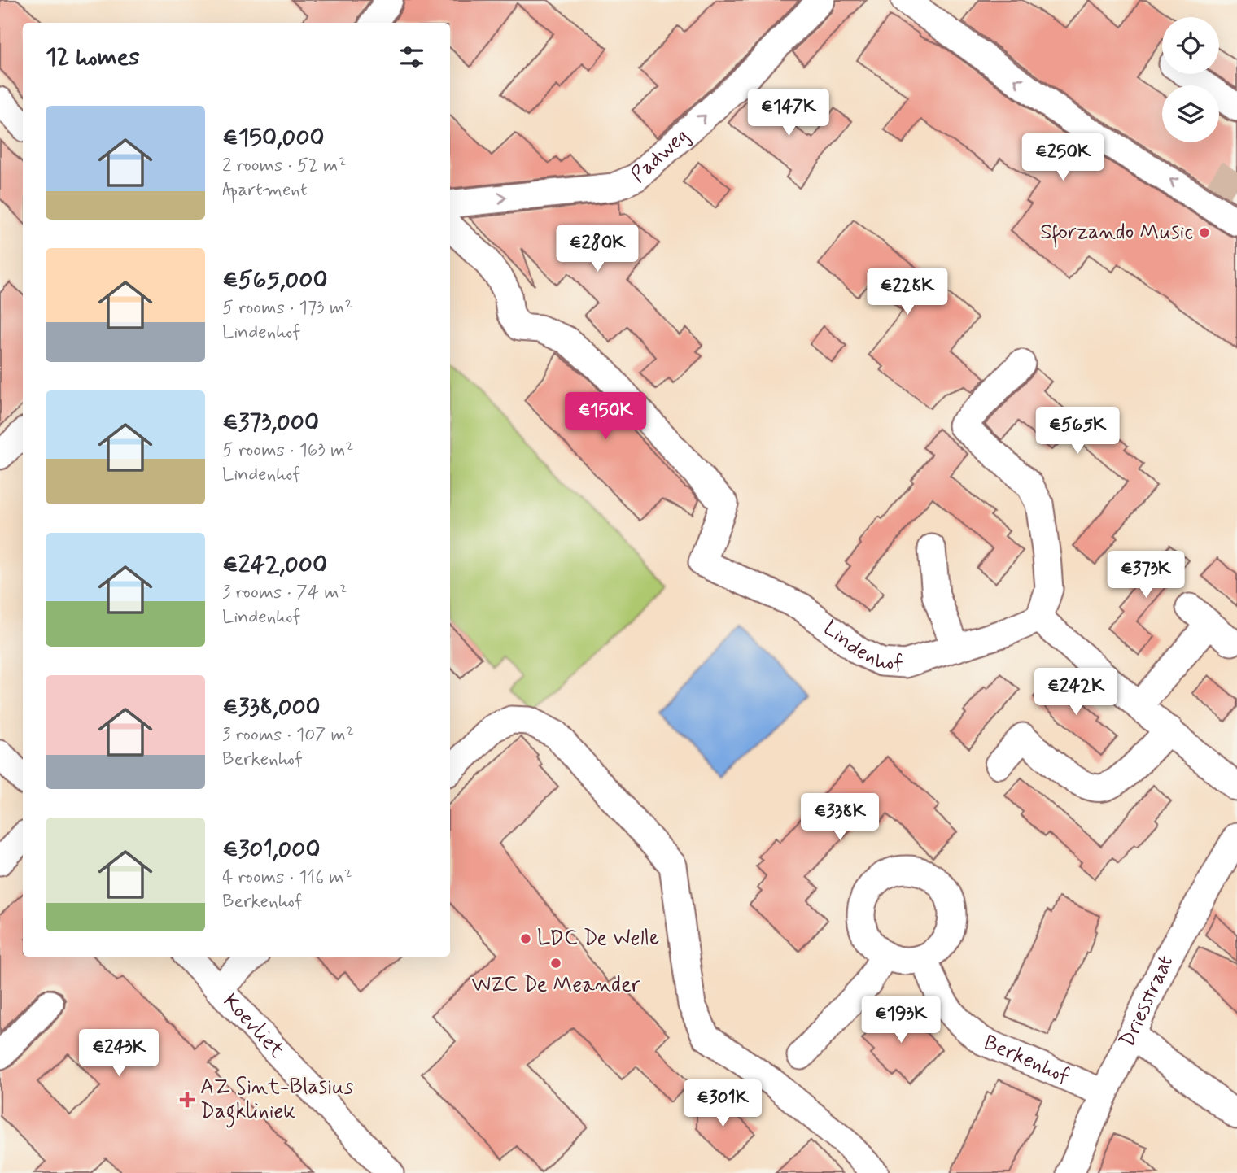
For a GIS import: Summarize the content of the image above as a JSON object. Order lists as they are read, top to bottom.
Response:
{
  "streets": {
    "street": [
      "Padweg",
      "Lindenhof",
      "Driesstraat",
      "Koevliet",
      "Berkenhof"
    ]
  },
  "crossings": [
    ["Driesstraat", "Berkenhof"]
  ],
  "one_way": ["Padweg"],
  "places": {
    "other": ["Sforzando Music", "LDC De Welle", "WZC De Meander"],
    "health": ["AZ Sint-Blasius Dagkliniek"]
  },
  "page": {
    "heading": "12 homes",
    "price": [
      "€147K",
      "€250K",
      "€280K",
      "€228K",
      "€150K",
      "€565K",
      "€373K",
      "€242K",
      "€338K",
      "€193K",
      "€243K",
      "€301K"
    ],
    "list": [
      {
        "name": "€150,000",
        "note": "2 rooms · 52 m² · Apartment"
      },
      {
        "name": "€565,000",
        "note": "5 rooms · 173 m² · Lindenhof"
      },
      {
        "name": "€373,000",
        "note": "5 rooms · 163 m² · Lindenhof"
      },
      {
        "name": "€242,000",
        "note": "3 rooms · 74 m² · Lindenhof"
      },
      {
        "name": "€338,000",
        "note": "3 rooms · 107 m² · Berkenhof"
      },
      {
        "name": "€301,000",
        "note": "4 rooms · 116 m² · Berkenhof"
      }
    ]
  }
}
